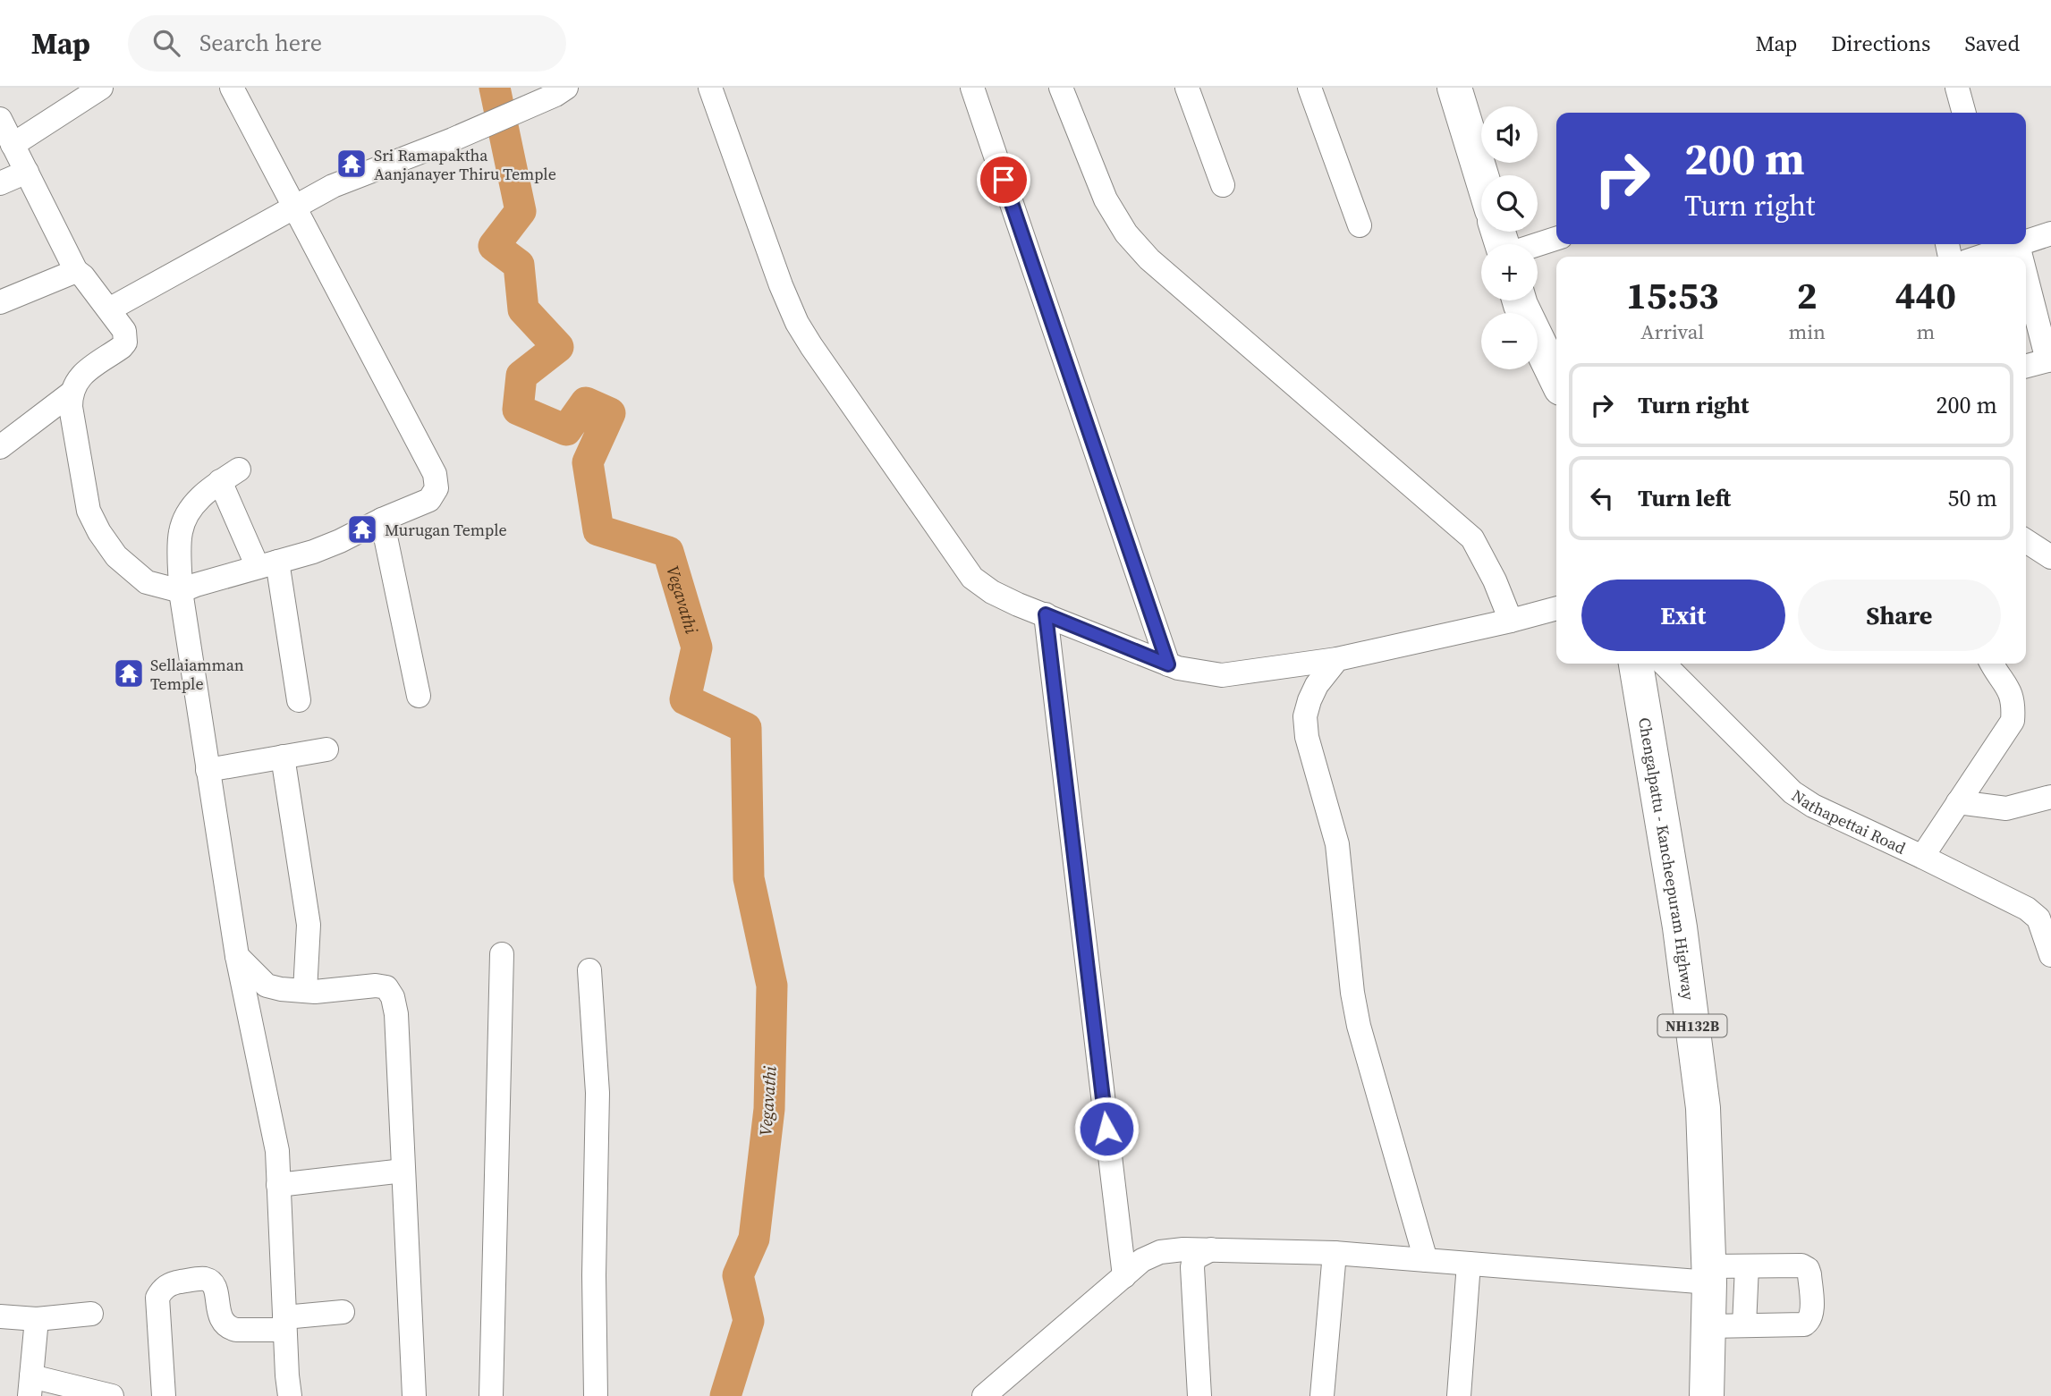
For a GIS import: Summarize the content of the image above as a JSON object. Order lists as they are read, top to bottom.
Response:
{
  "streets": {
    "highway": ["Chengalpattu - Kancheepuram Highway", "NH132B"],
    "street": ["Nathapettai Road"]
  },
  "water": ["Vegavathi"],
  "places": {
    "temple": ["Sri Ramapaktha Aanjanayer Thiru Temple", "Murugan Temple", "Sellaiamman Temple"]
  },
  "page": {
    "header": "Map",
    "search": "Search here",
    "nav": ["Map", "Directions", "Saved"],
    "map_buttons": ["+", "−"],
    "turn": ["200 m", "Turn right"],
    "eta": [
      "15:53",
      "Arrival",
      "2",
      "min",
      "440",
      "m"
    ],
    "list": [
      {
        "name": "Turn right",
        "value": "200 m"
      },
      {
        "name": "Turn left",
        "value": "50 m"
      }
    ],
    "buttons": ["Exit", "Share"]
  }
}
